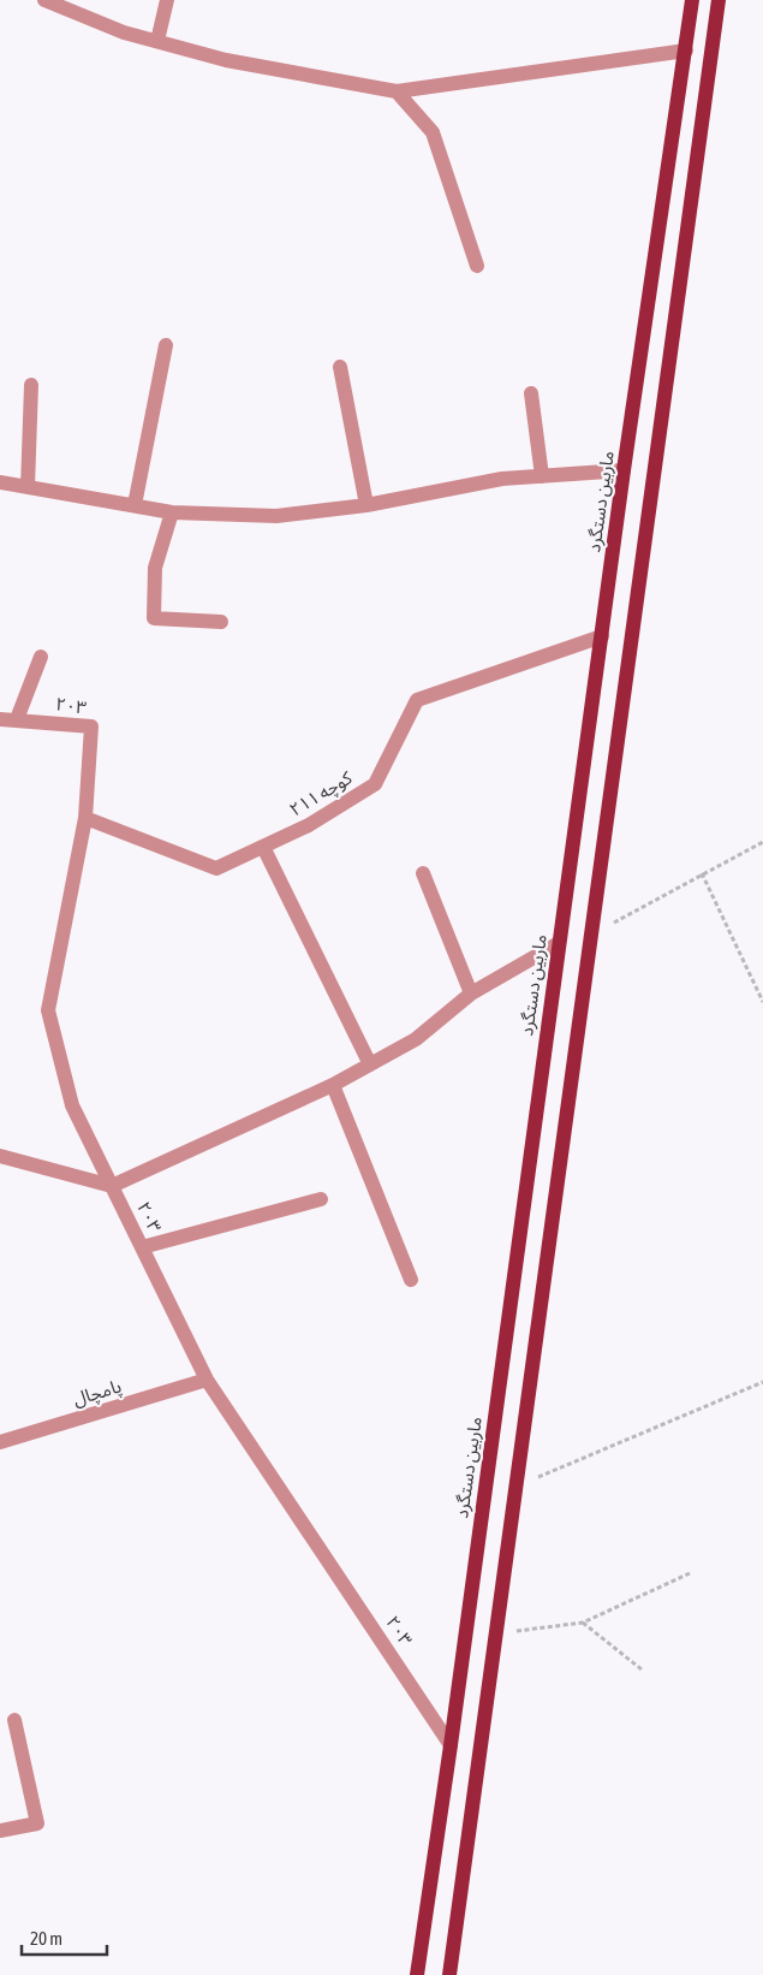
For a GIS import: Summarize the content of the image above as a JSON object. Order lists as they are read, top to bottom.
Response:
{
  "streets": {
    "main road": ["ماربین دستگرد"],
    "street": ["۲۰۳", "کوچه ۲۱۱", "پامچال"]
  },
  "crossings": [
    ["ماربین دستگرد", "۲۰۳"],
    ["ماربین دستگرد", "کوچه ۲۱۱"],
    ["۲۰۳", "کوچه ۲۱۱"],
    ["۲۰۳", "پامچال"]
  ],
  "scale_bar": "20 m"
}
